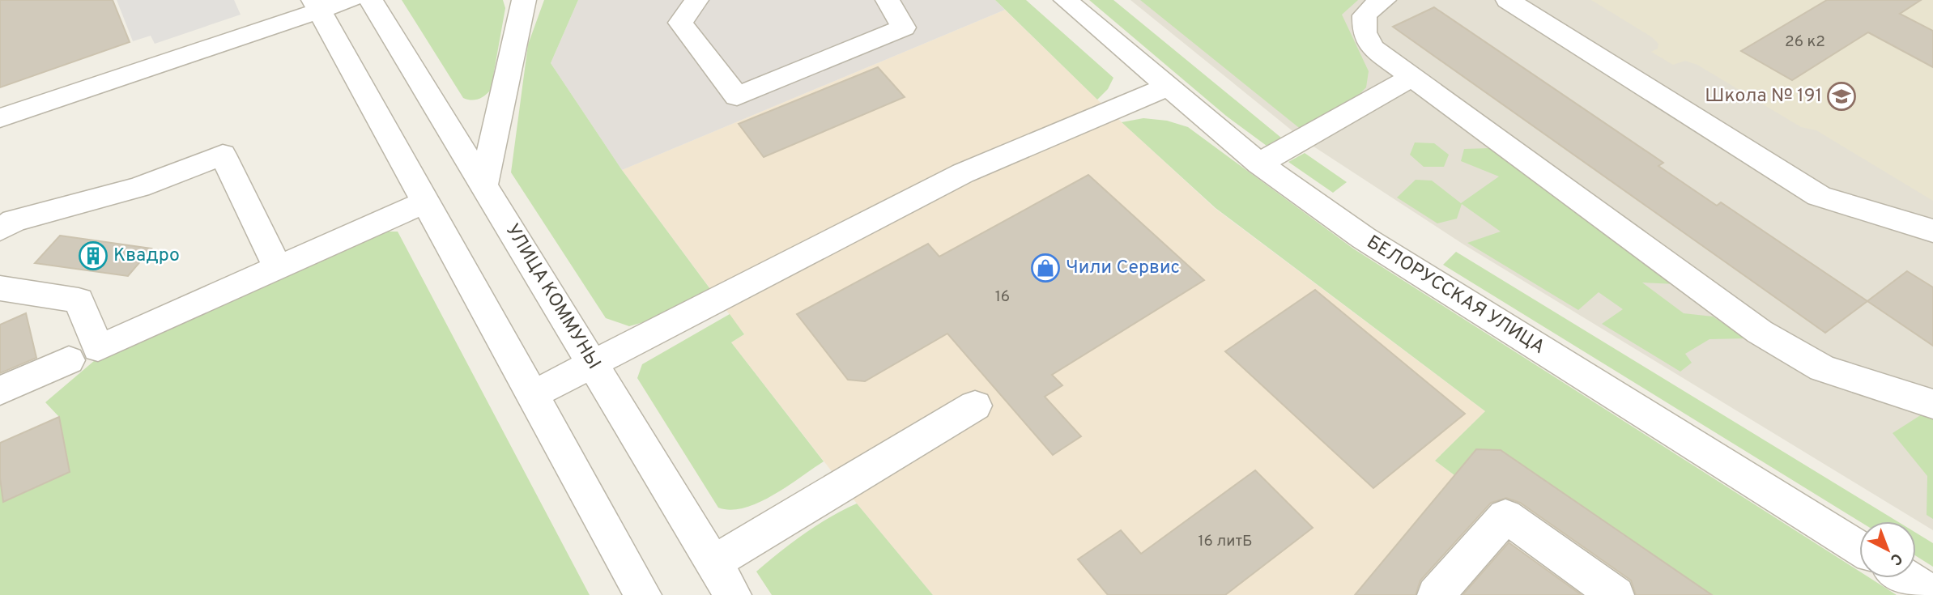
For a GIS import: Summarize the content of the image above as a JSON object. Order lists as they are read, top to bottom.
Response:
{
  "streets": {
    "street": ["БЕЛОРУССКАЯ УЛИЦА", "УЛИЦА КОММУНЫ"]
  },
  "places": {
    "school or university": ["Школа № 191"],
    "building": ["Квадро"],
    "shop": ["Чили Сервис"]
  },
  "house_numbers": ["26 к2", "16", "16 литБ"],
  "north": "bottom right"
}
